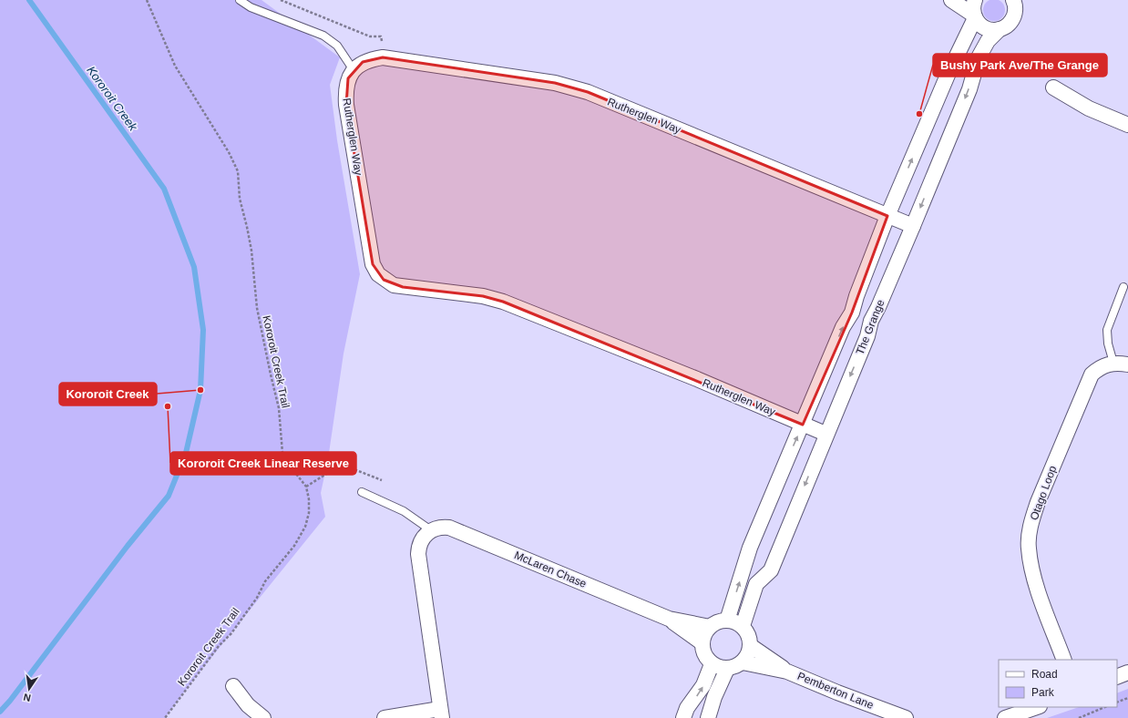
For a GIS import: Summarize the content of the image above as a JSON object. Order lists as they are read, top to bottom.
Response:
{
  "streets": {
    "street": [
      "Rutherglen Way",
      "The Grange",
      "Otago Loop",
      "McLaren Chase",
      "Pemberton Lane"
    ],
    "path": ["Kororoit Creek Trail"]
  },
  "crossings": [
    ["Rutherglen Way", "The Grange"],
    ["The Grange", "McLaren Chase"],
    ["The Grange", "Pemberton Lane"],
    ["McLaren Chase", "Pemberton Lane"]
  ],
  "water": ["Kororoit Creek"],
  "places": ["Bushy Park Ave/The Grange", "Kororoit Creek", "Kororoit Creek Linear Reserve"],
  "legend": ["Road", "Park"],
  "north": "bottom"
}
